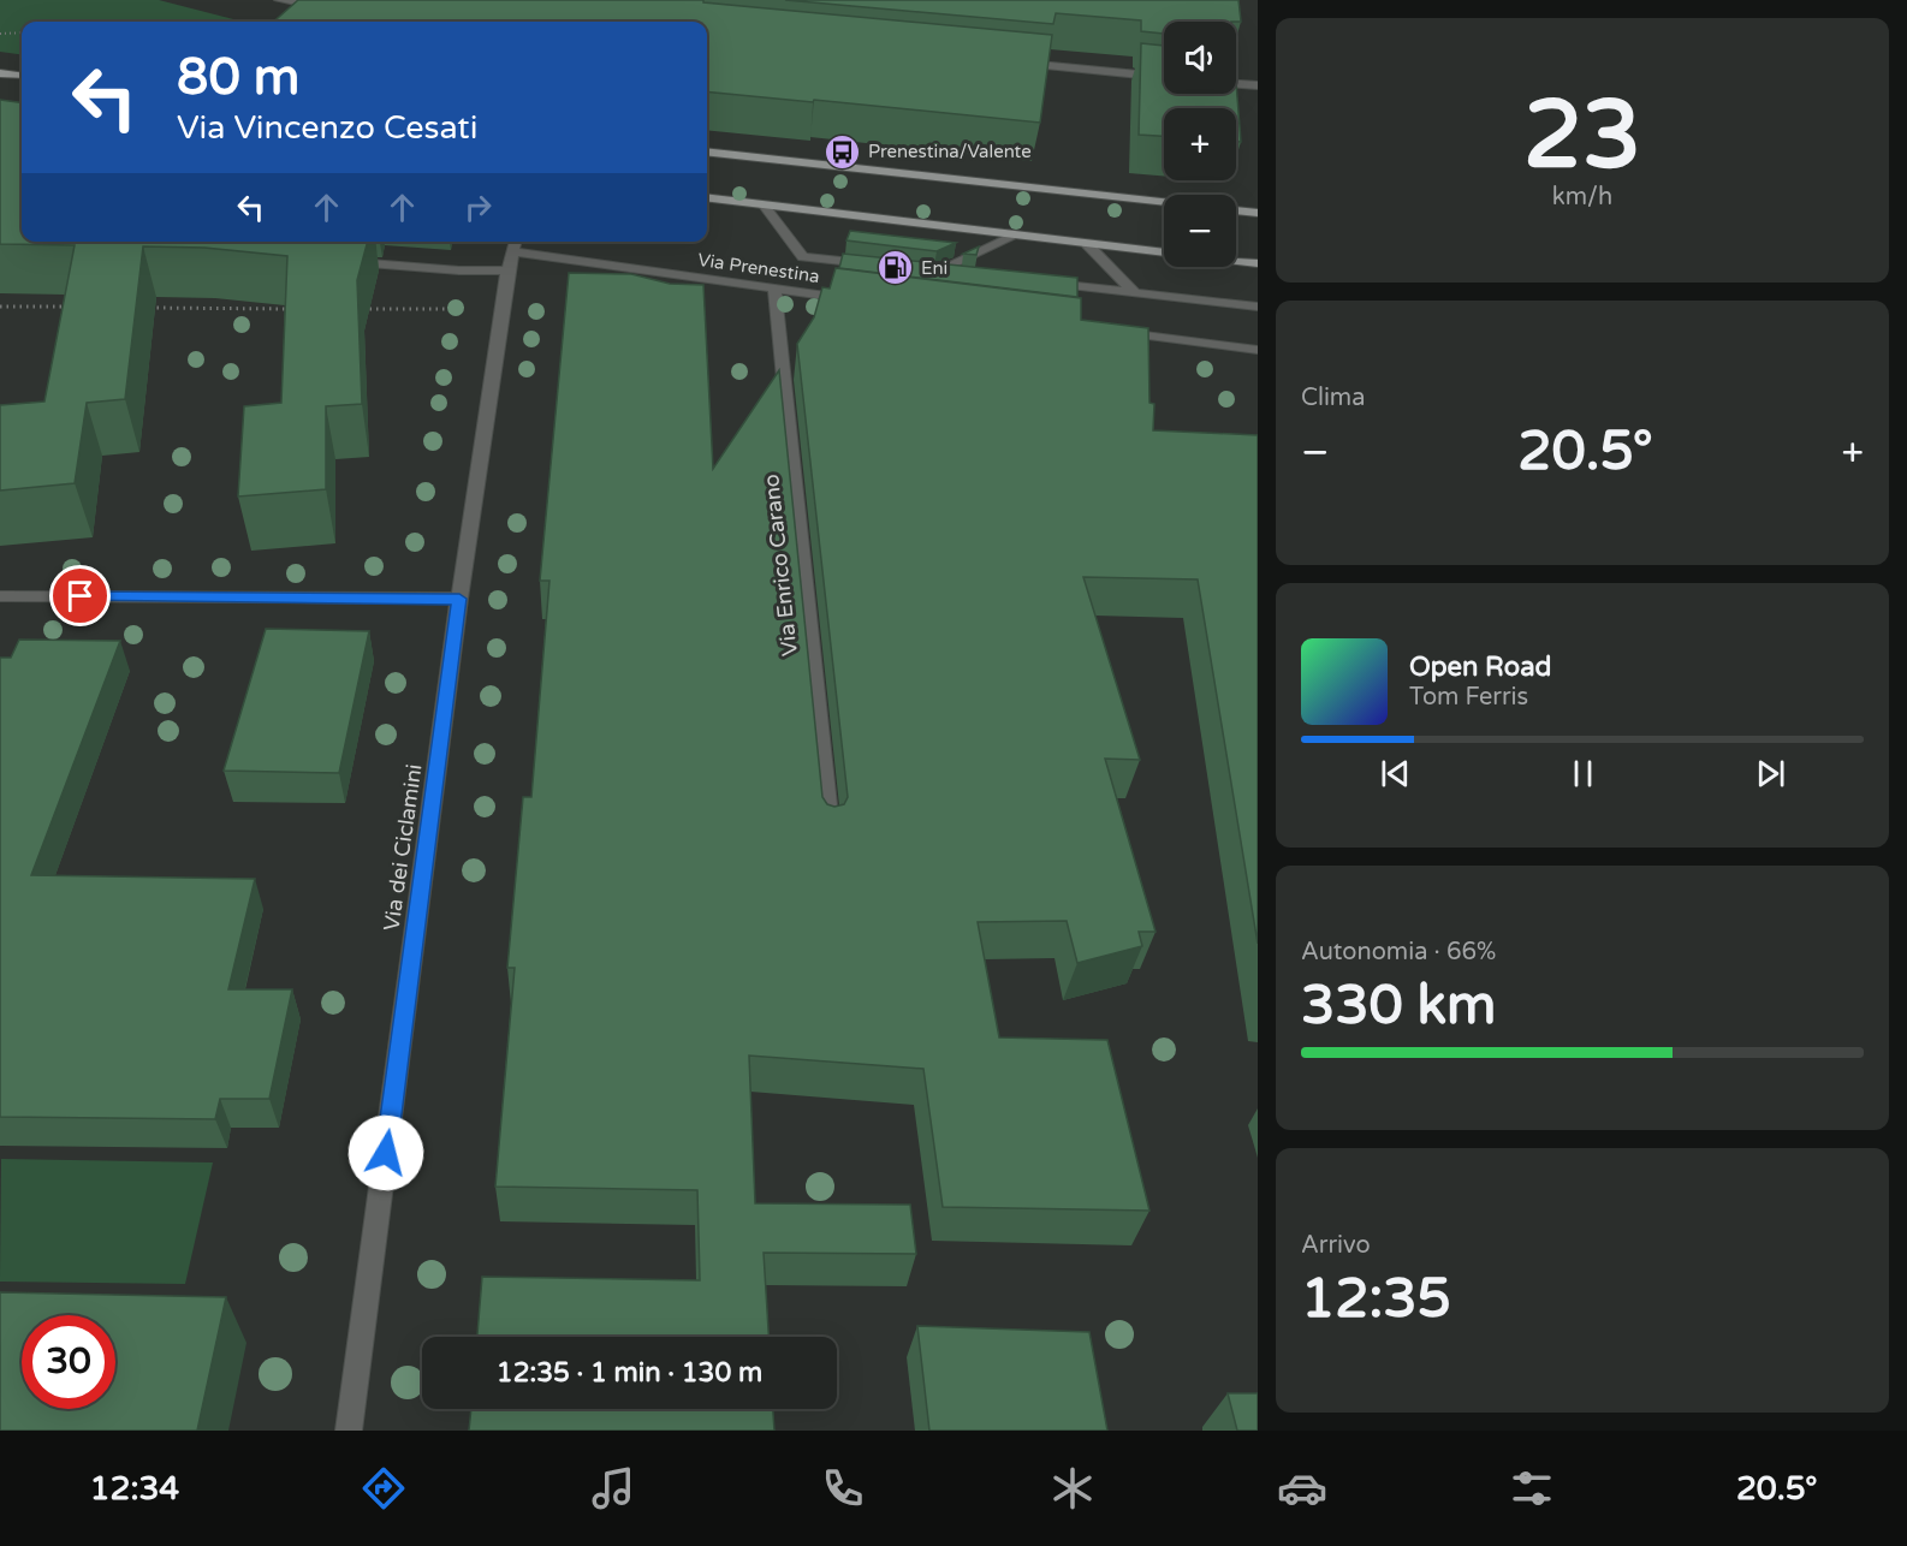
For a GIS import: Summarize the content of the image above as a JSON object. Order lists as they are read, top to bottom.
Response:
{
  "streets": {
    "street": ["Via Prenestina", "Via Enrico Carano", "Via dei Ciclamini"]
  },
  "crossings": [
    ["Via Prenestina", "Via Enrico Carano"],
    ["Via Prenestina", "Via dei Ciclamini"]
  ],
  "places": {
    "bus stop": ["Prenestina/Valente"],
    "fuel station": ["Eni"]
  },
  "page": {
    "tile": [
      ["23", "km/h"],
      "Clima",
      ["Autonomia · 66%", "330 km"],
      ["Arrivo", "12:35"]
    ],
    "map_buttons": ["+", "−"],
    "turn": ["80 m", "Via Vincenzo Cesati"],
    "heat": ["−", "20.5°", "+"],
    "song": ["Open Road", "Tom Ferris"],
    "limit": "30",
    "trip": "12:35 · 1 min · 130 m",
    "tabs": ["12:34", "20.5°"]
  }
}
